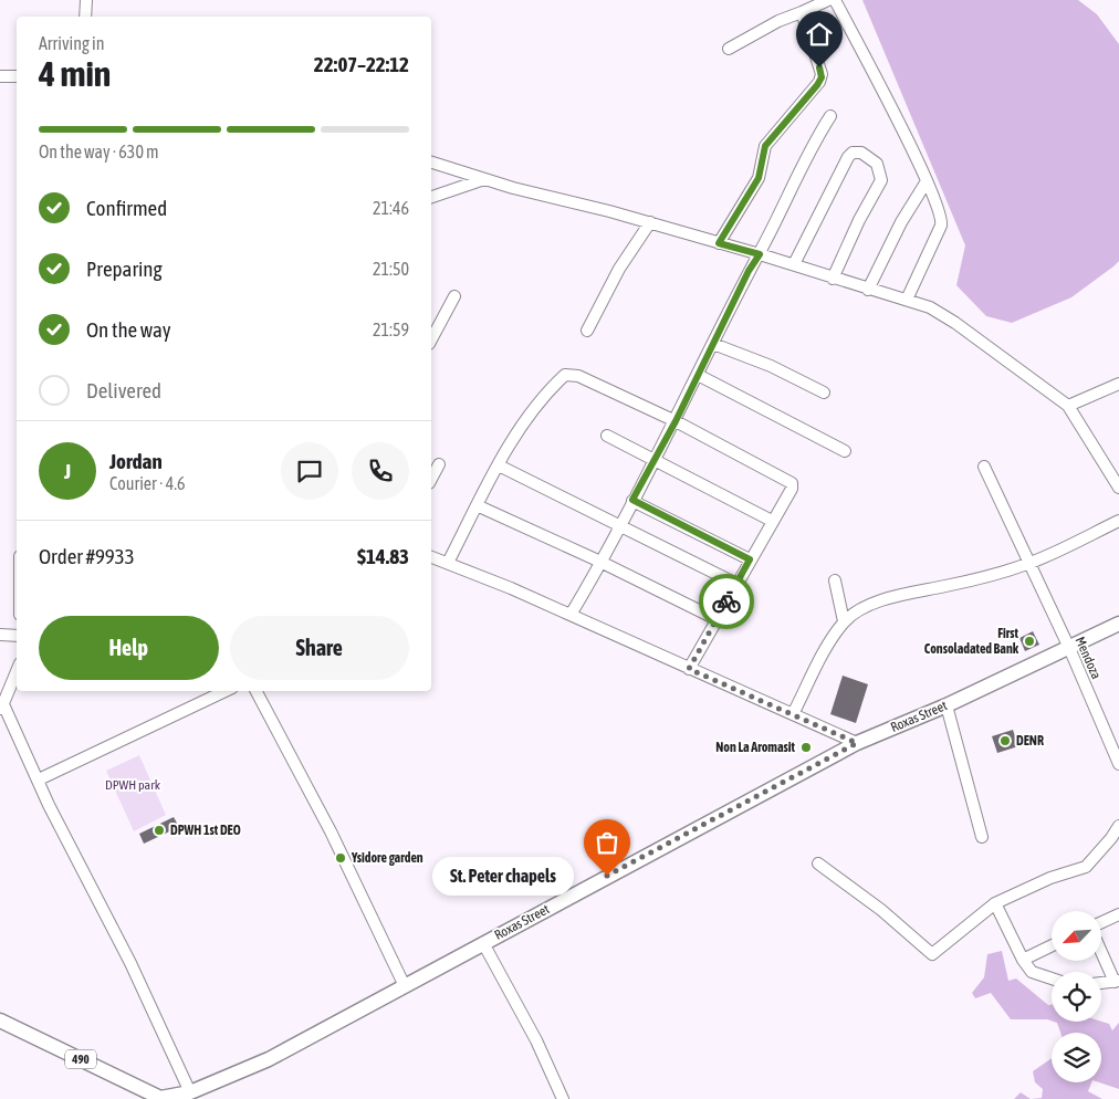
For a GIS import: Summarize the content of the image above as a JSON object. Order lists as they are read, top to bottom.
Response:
{
  "streets": {
    "main road": ["Roxas Street", "490"],
    "street": ["Mendoza"]
  },
  "crossings": [
    ["Mendoza", "Roxas Street"],
    ["Roxas Street", "490"]
  ],
  "parks": ["DPWH park"],
  "places": [
    "First Consoladated Bank",
    "DENR",
    "Non La Aromasit",
    "DPWH 1st DEO",
    "Ysidore garden",
    "St. Peter chapels"
  ],
  "north": "bottom left",
  "page": {
    "heading": ["4 min", "Arriving in", "22:07–22:12"],
    "panel": [
      "Jordan",
      "Courier · 4.6",
      "Order #9933",
      "$14.83"
    ],
    "bar": "On the way · 630 m",
    "list": [
      ["Confirmed", "21:46"],
      ["Preparing", "21:50"],
      ["On the way", "21:59"],
      "Delivered"
    ],
    "round": "J",
    "buttons": ["Help", "Share"],
    "bubble": "St. Peter chapels"
  }
}
